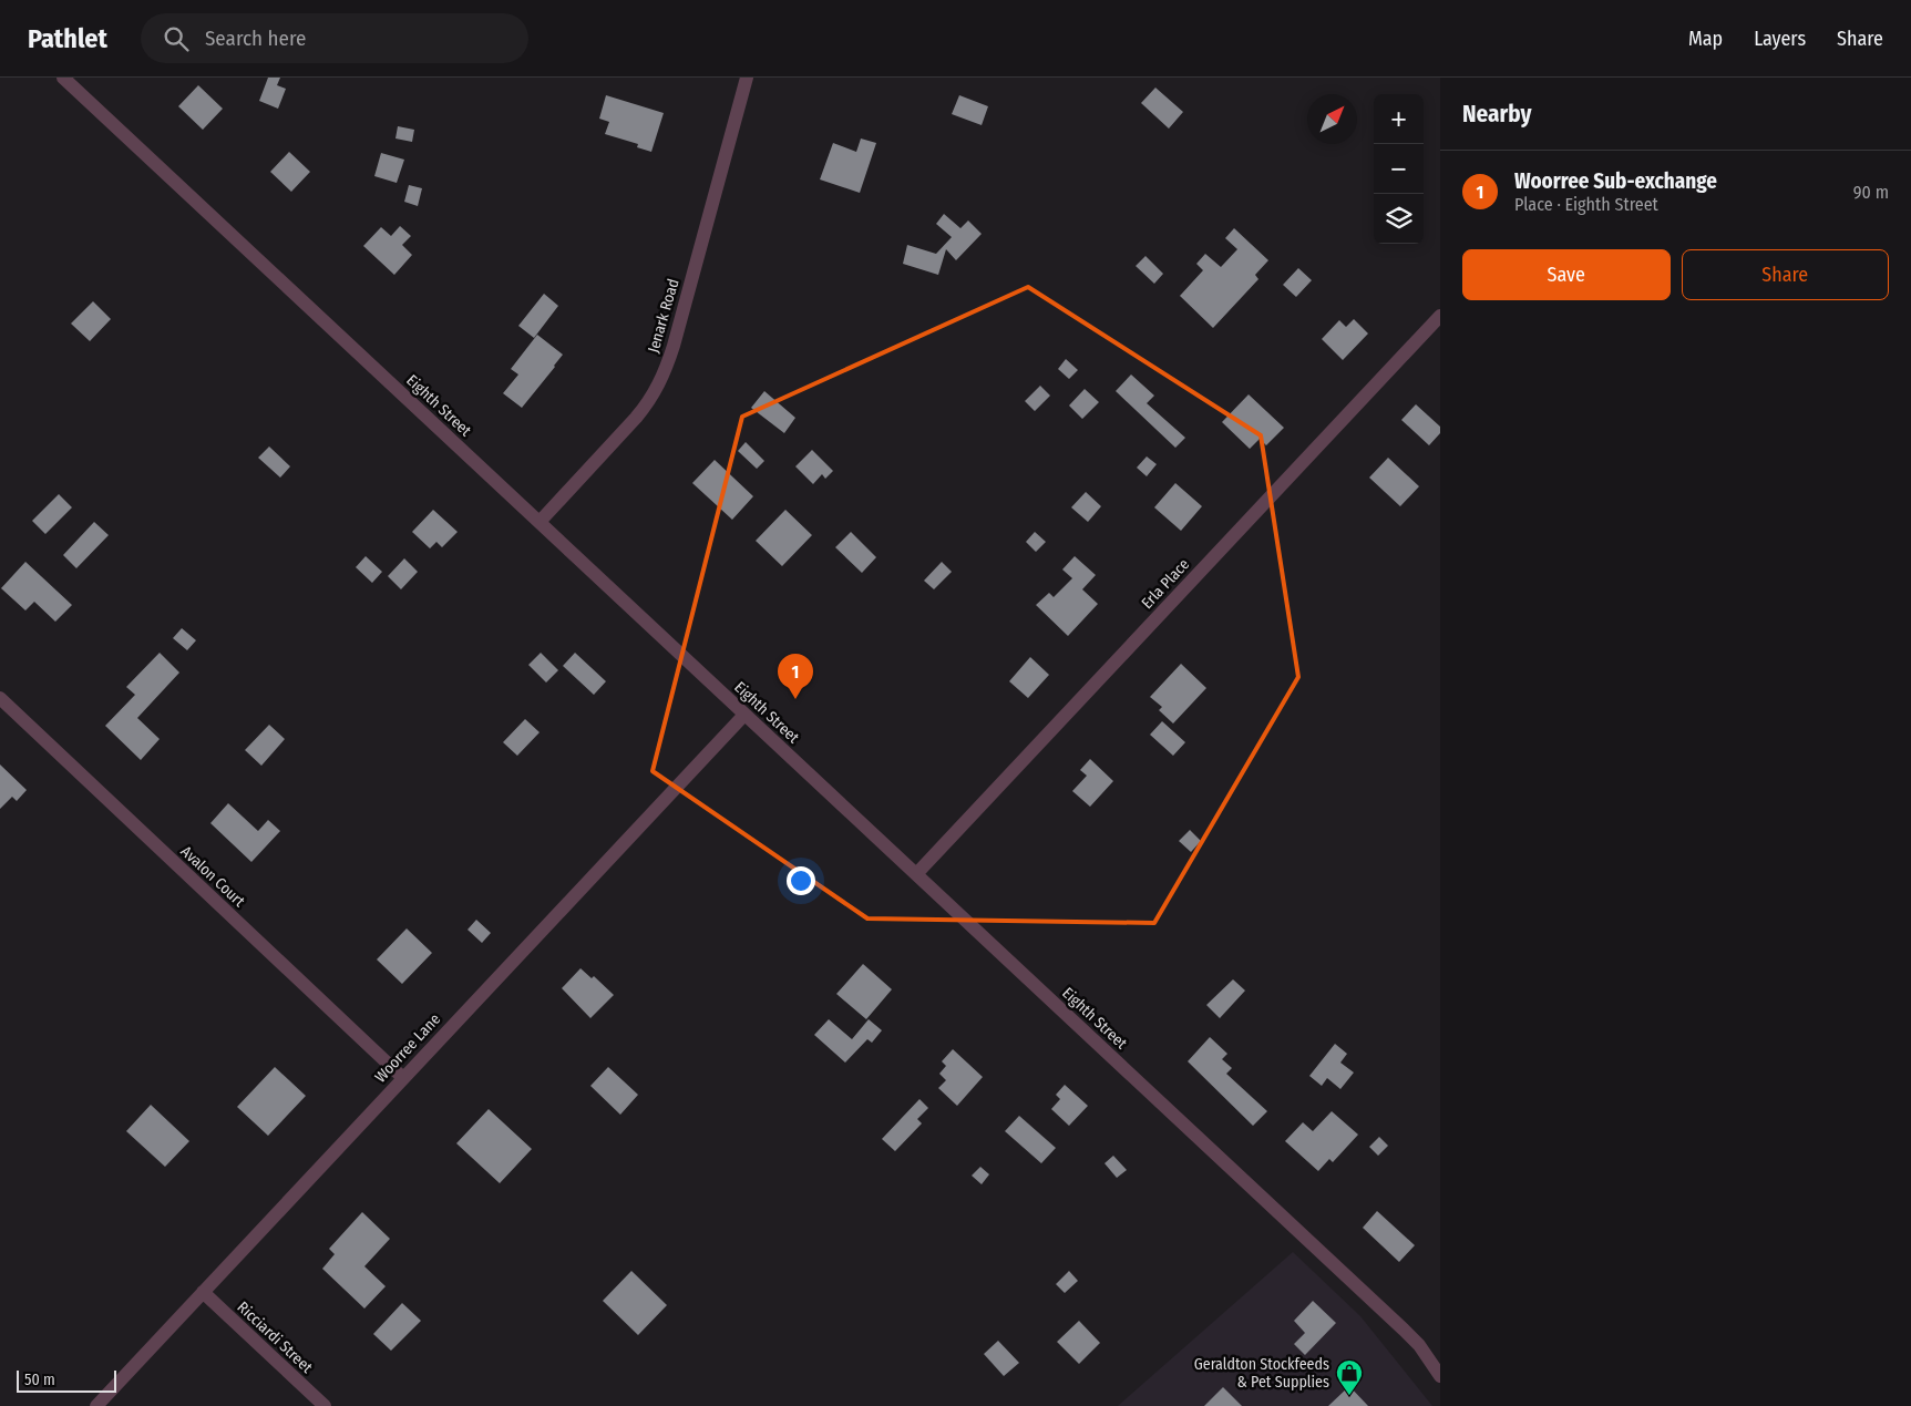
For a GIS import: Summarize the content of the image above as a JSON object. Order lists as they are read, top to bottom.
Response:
{
  "streets": {
    "street": [
      "Jenark Road",
      "Eighth Street",
      "Erla Place",
      "Avalon Court",
      "Woorree Lane",
      "Ricciardi Street"
    ]
  },
  "crossings": [
    ["Jenark Road", "Eighth Street"],
    ["Eighth Street", "Erla Place"],
    ["Eighth Street", "Woorree Lane"],
    ["Avalon Court", "Woorree Lane"],
    ["Woorree Lane", "Ricciardi Street"]
  ],
  "places": {
    "shop": ["Geraldton Stockfeeds & Pet Supplies"]
  },
  "scale_bar": "50 m",
  "north": "top right",
  "page": {
    "header": "Pathlet",
    "search": "Search here",
    "nav": ["Map", "Layers", "Share"],
    "heading": "Nearby",
    "map_buttons": ["+", "−"],
    "list": [
      {
        "mark": "1",
        "name": "Woorree Sub-exchange",
        "note": "Place · Eighth Street",
        "value": "90 m"
      }
    ],
    "buttons": ["Save", "Share"],
    "pins": "1",
    "scale": "50 m"
  }
}
